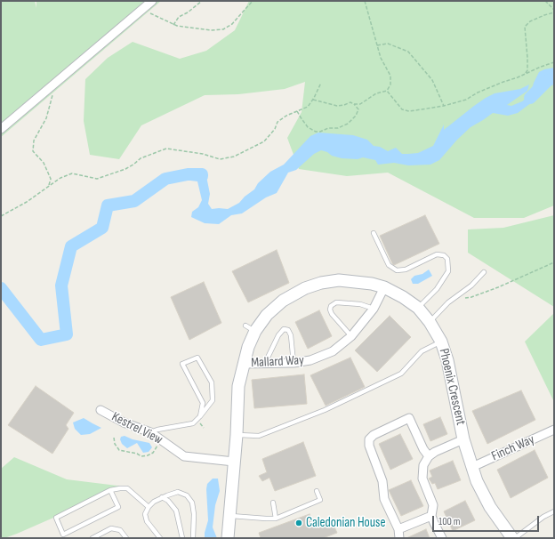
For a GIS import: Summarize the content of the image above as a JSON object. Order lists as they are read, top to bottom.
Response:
{
  "streets": {
    "street": [
      "Mallard Way",
      "Phoenix Crescent",
      "Kestrel View",
      "Finch Way"
    ]
  },
  "crossings": [
    ["Mallard Way", "Phoenix Crescent"],
    ["Phoenix Crescent", "Kestrel View"],
    ["Phoenix Crescent", "Finch Way"]
  ],
  "places": ["Caledonian House"],
  "scale_bar": "100 m"
}
